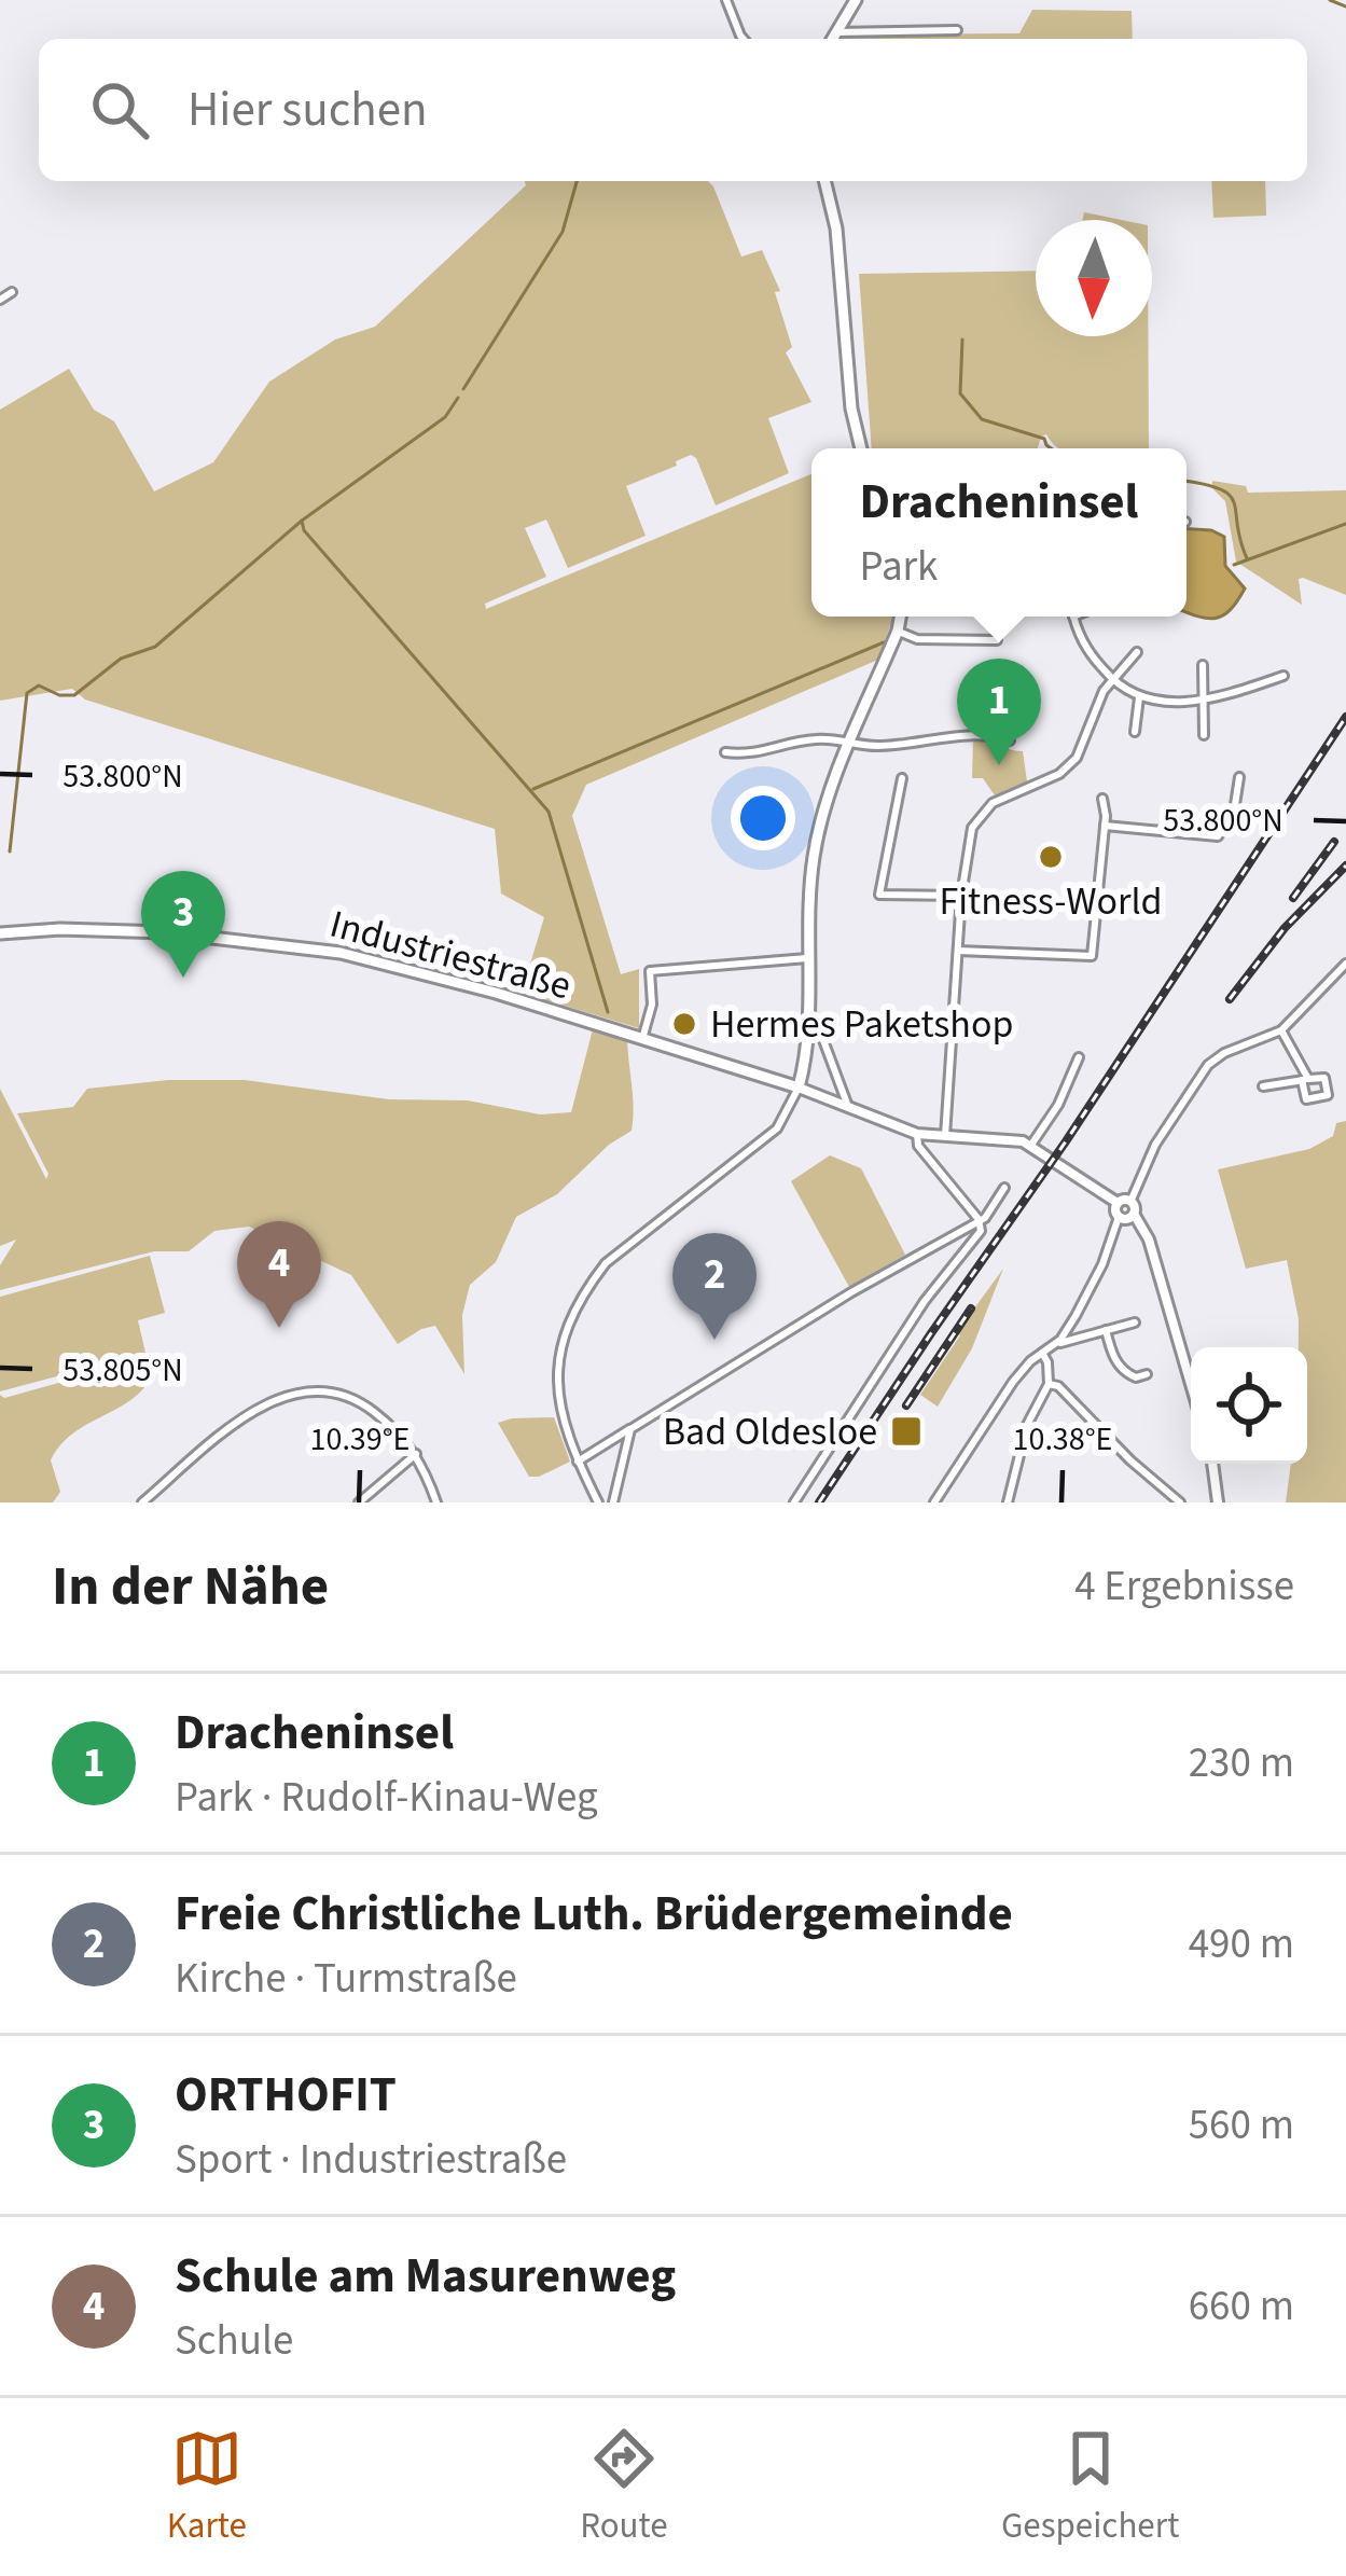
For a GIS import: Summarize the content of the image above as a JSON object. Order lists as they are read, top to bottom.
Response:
{
  "streets": {
    "main road": ["Industriestraße"]
  },
  "places": {
    "other": ["Fitness-World", "Hermes Paketshop"],
    "transit": ["Bad Oldesloe"]
  },
  "north": "bottom",
  "page": {
    "search": "Hier suchen",
    "popup": ["Dracheninsel", "Park"],
    "pins": [
      "1",
      "3",
      "4",
      "2"
    ],
    "heading": ["In der Nähe", "4 Ergebnisse"],
    "list": [
      {
        "mark": "1",
        "name": "Dracheninsel",
        "note": "Park · Rudolf-Kinau-Weg",
        "value": "230 m"
      },
      {
        "mark": "2",
        "name": "Freie Christliche Luth. Brüdergemeinde",
        "note": "Kirche · Turmstraße",
        "value": "490 m"
      },
      {
        "mark": "3",
        "name": "ORTHOFIT",
        "note": "Sport · Industriestraße",
        "value": "560 m"
      },
      {
        "mark": "4",
        "name": "Schule am Masurenweg",
        "note": "Schule",
        "value": "660 m"
      }
    ],
    "nav": ["Karte", "Route", "Gespeichert"]
  },
  "coordinates": [
    "53.800°N",
    "53.805°N",
    "10.39°E",
    "10.38°E"
  ]
}
